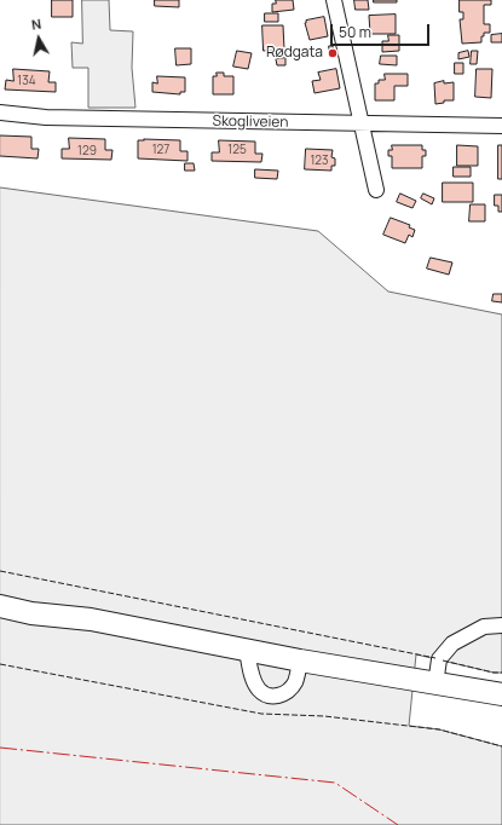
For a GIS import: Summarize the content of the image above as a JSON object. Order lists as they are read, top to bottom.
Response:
{
  "streets": {
    "street": ["Skogliveien"]
  },
  "places": ["Rødgata"],
  "house_numbers": [
    "134",
    "127",
    "125",
    "129",
    "123"
  ],
  "scale_bar": "50 m",
  "north": "top"
}
